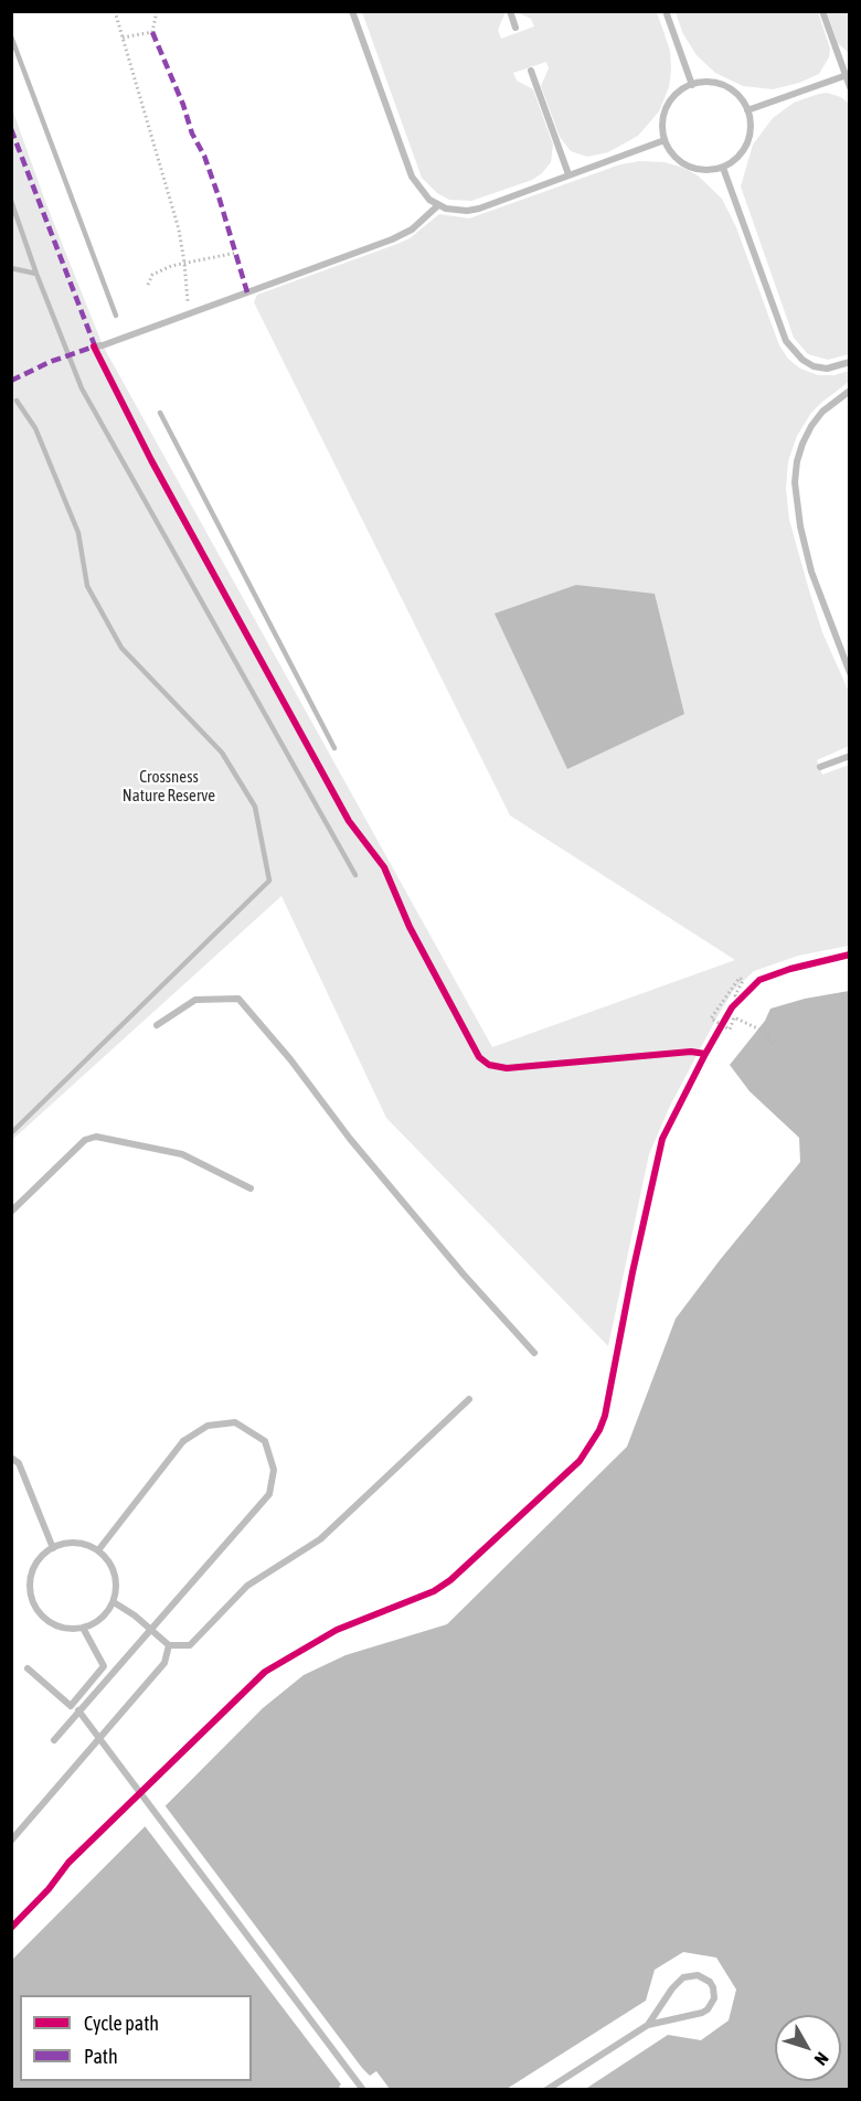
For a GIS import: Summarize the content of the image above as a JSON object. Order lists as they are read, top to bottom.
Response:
{
  "parks": ["Crossness Nature Reserve"],
  "legend": ["Cycle path", "Path"],
  "north": "bottom right"
}
